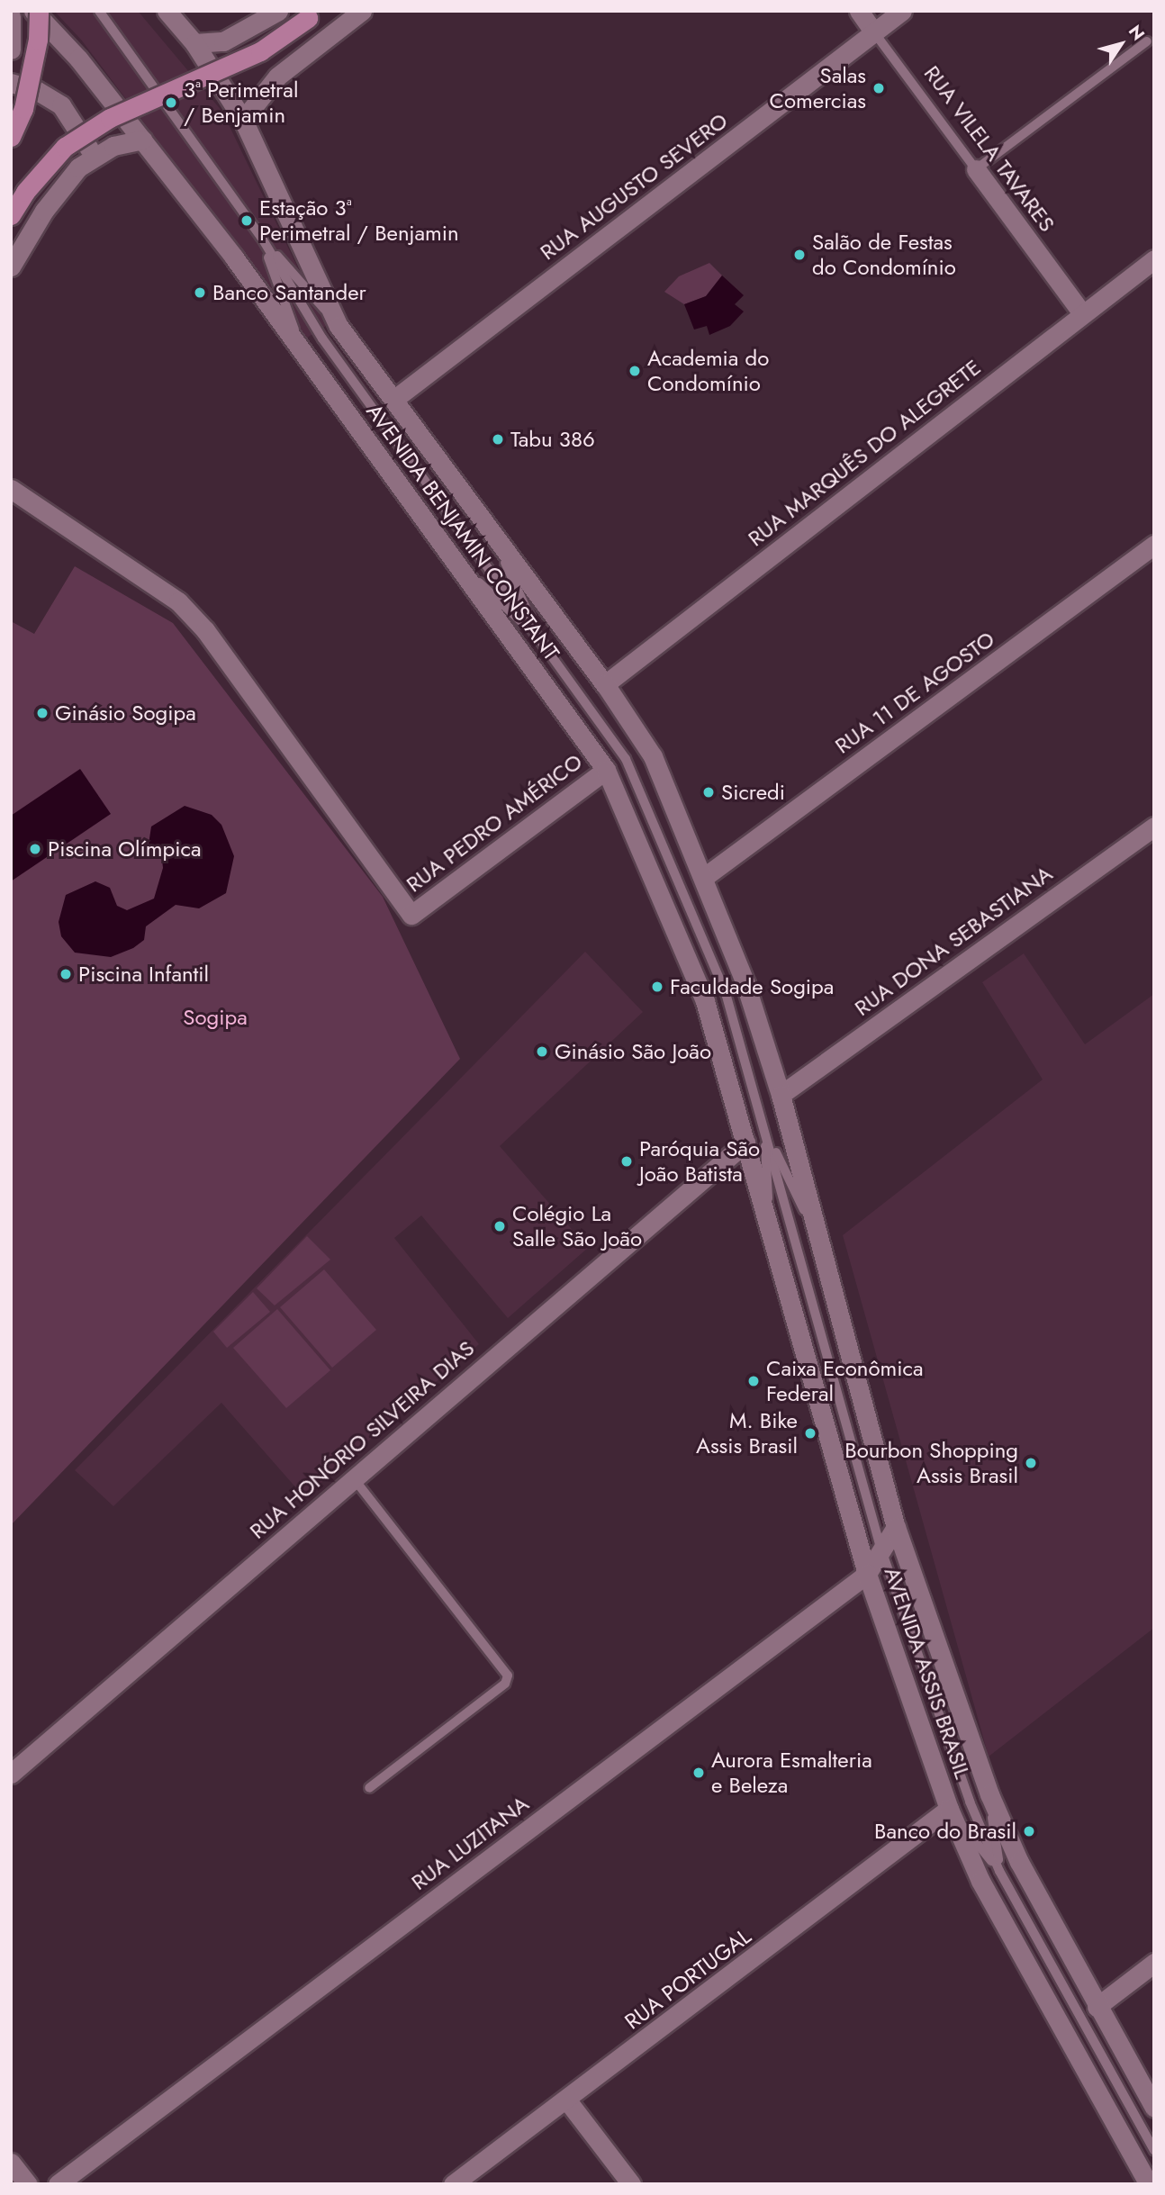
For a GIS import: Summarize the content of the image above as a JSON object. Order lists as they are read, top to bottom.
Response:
{
  "streets": {
    "street": [
      "RUA VILELA TAVARES",
      "RUA AUGUSTO SEVERO",
      "RUA MARQUÊS DO ALEGRETE",
      "AVENIDA BENJAMIN CONSTANT",
      "RUA 11 DE AGOSTO",
      "RUA PEDRO AMÉRICO",
      "RUA DONA SEBASTIANA",
      "RUA HONÓRIO SILVEIRA DIAS",
      "AVENIDA ASSIS BRASIL",
      "RUA LUZITANA",
      "RUA PORTUGAL"
    ]
  },
  "crossings": [
    ["RUA VILELA TAVARES", "RUA AUGUSTO SEVERO"],
    ["RUA VILELA TAVARES", "RUA MARQUÊS DO ALEGRETE"],
    ["RUA AUGUSTO SEVERO", "AVENIDA BENJAMIN CONSTANT"],
    ["RUA MARQUÊS DO ALEGRETE", "AVENIDA BENJAMIN CONSTANT"],
    ["AVENIDA BENJAMIN CONSTANT", "RUA 11 DE AGOSTO"],
    ["AVENIDA BENJAMIN CONSTANT", "RUA PEDRO AMÉRICO"],
    ["AVENIDA BENJAMIN CONSTANT", "RUA DONA SEBASTIANA"],
    ["AVENIDA BENJAMIN CONSTANT", "RUA HONÓRIO SILVEIRA DIAS"],
    ["AVENIDA BENJAMIN CONSTANT", "AVENIDA ASSIS BRASIL"],
    ["RUA DONA SEBASTIANA", "AVENIDA ASSIS BRASIL"],
    ["RUA HONÓRIO SILVEIRA DIAS", "AVENIDA ASSIS BRASIL"],
    ["AVENIDA ASSIS BRASIL", "RUA LUZITANA"],
    ["AVENIDA ASSIS BRASIL", "RUA PORTUGAL"]
  ],
  "parks": ["Sogipa"],
  "places": [
    "Salas Comercias",
    "3ª Perimetral / Benjamin",
    "Estação 3ª Perimetral / Benjamin",
    "Salão de Festas do Condomínio",
    "Banco Santander",
    "Academia do Condomínio",
    "Tabu 386",
    "Ginásio Sogipa",
    "Sicredi",
    "Piscina Olímpica",
    "Piscina Infantil",
    "Faculdade Sogipa",
    "Ginásio São João",
    "Paróquia São João Batista",
    "Colégio La Salle São João",
    "Caixa Econômica Federal",
    "M. Bike Assis Brasil",
    "Bourbon Shopping Assis Brasil",
    "Aurora Esmalteria e Beleza",
    "Banco do Brasil"
  ],
  "north": "top right"
}
